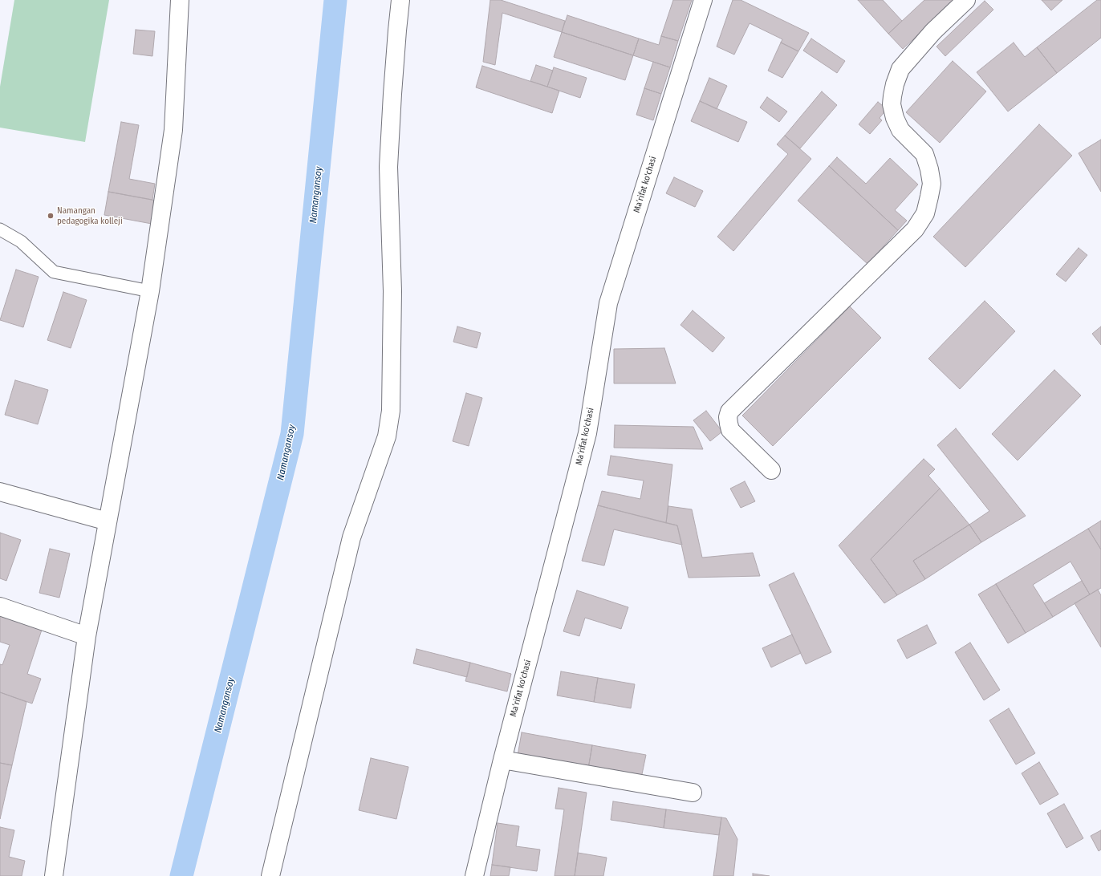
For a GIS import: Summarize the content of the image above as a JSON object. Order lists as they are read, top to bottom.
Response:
{
  "streets": {
    "street": ["Maʼrifat ko'chasi"]
  },
  "water": ["Namangansoy"],
  "places": ["Namangan pedagogika kolleji"]
}
